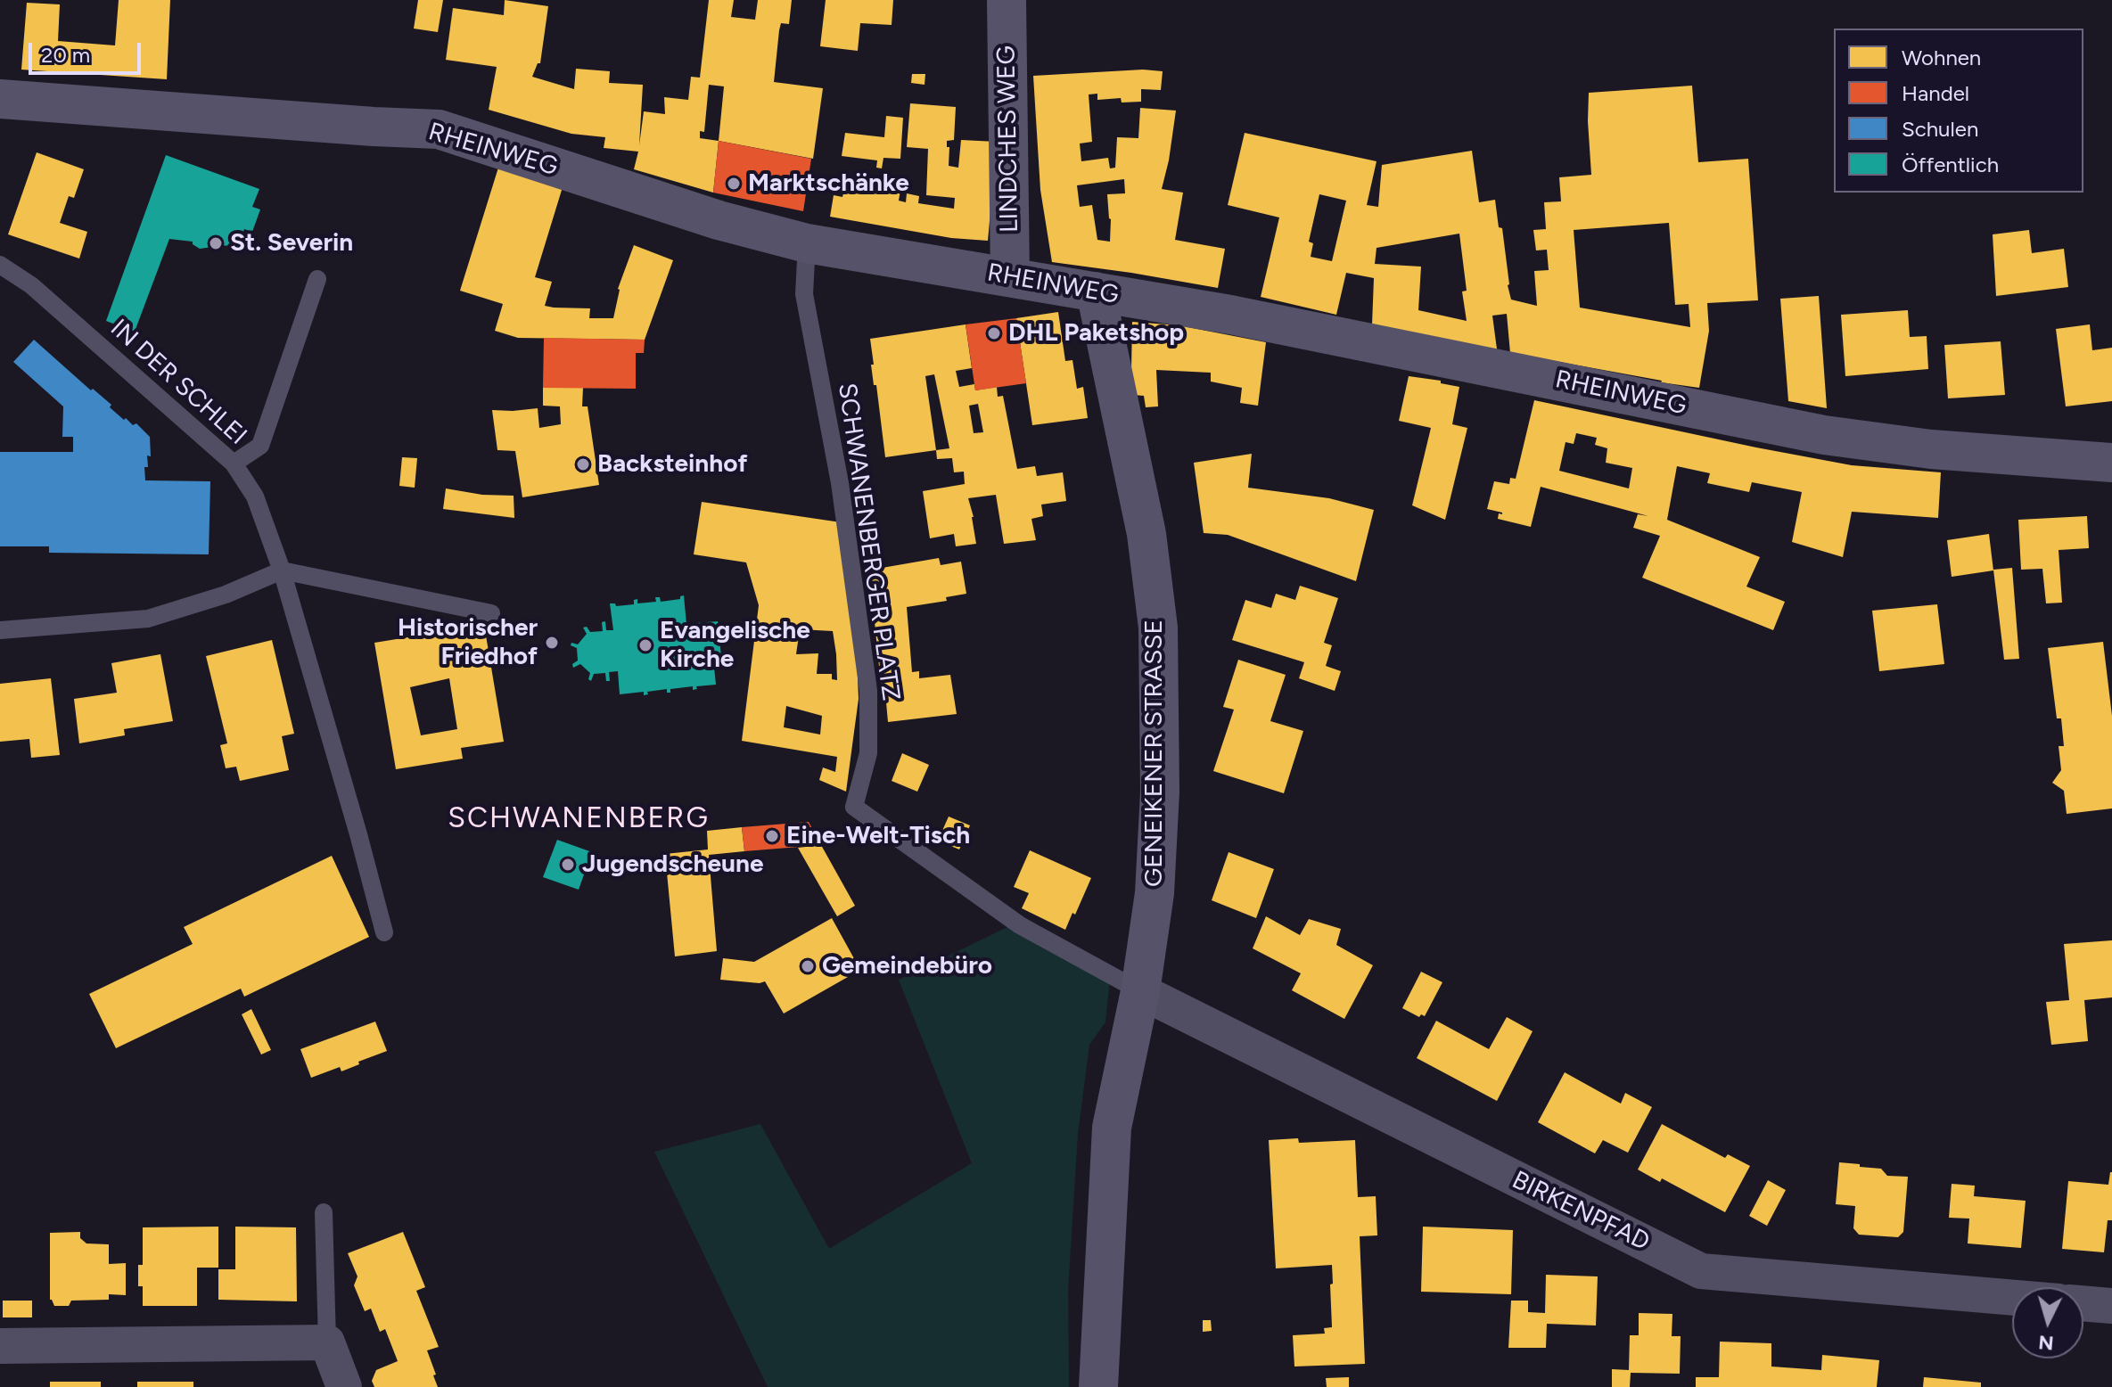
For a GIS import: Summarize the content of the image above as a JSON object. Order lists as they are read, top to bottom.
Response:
{
  "streets": {
    "main road": ["LINDCHES WEG", "RHEINWEG", "GENEIKENER STRASSE"],
    "street": ["BIRKENPFAD"],
    "lane": ["IN DER SCHLEI", "SCHWANENBERGER PLATZ"]
  },
  "crossings": [
    ["LINDCHES WEG", "RHEINWEG"],
    ["RHEINWEG", "SCHWANENBERGER PLATZ"],
    ["RHEINWEG", "GENEIKENER STRASSE"],
    ["SCHWANENBERGER PLATZ", "GENEIKENER STRASSE"],
    ["SCHWANENBERGER PLATZ", "BIRKENPFAD"],
    ["GENEIKENER STRASSE", "BIRKENPFAD"]
  ],
  "districts": ["SCHWANENBERG"],
  "places": [
    "Marktschänke",
    "St. Severin",
    "DHL Paketshop",
    "Backsteinhof",
    "Historischer Friedhof",
    "Evangelische Kirche",
    "Eine-Welt-Tisch",
    "Jugendscheune",
    "Gemeindebüro"
  ],
  "legend": [
    "Wohnen",
    "Handel",
    "Schulen",
    "Öffentlich"
  ],
  "scale_bar": "20 m",
  "north": "bottom"
}
